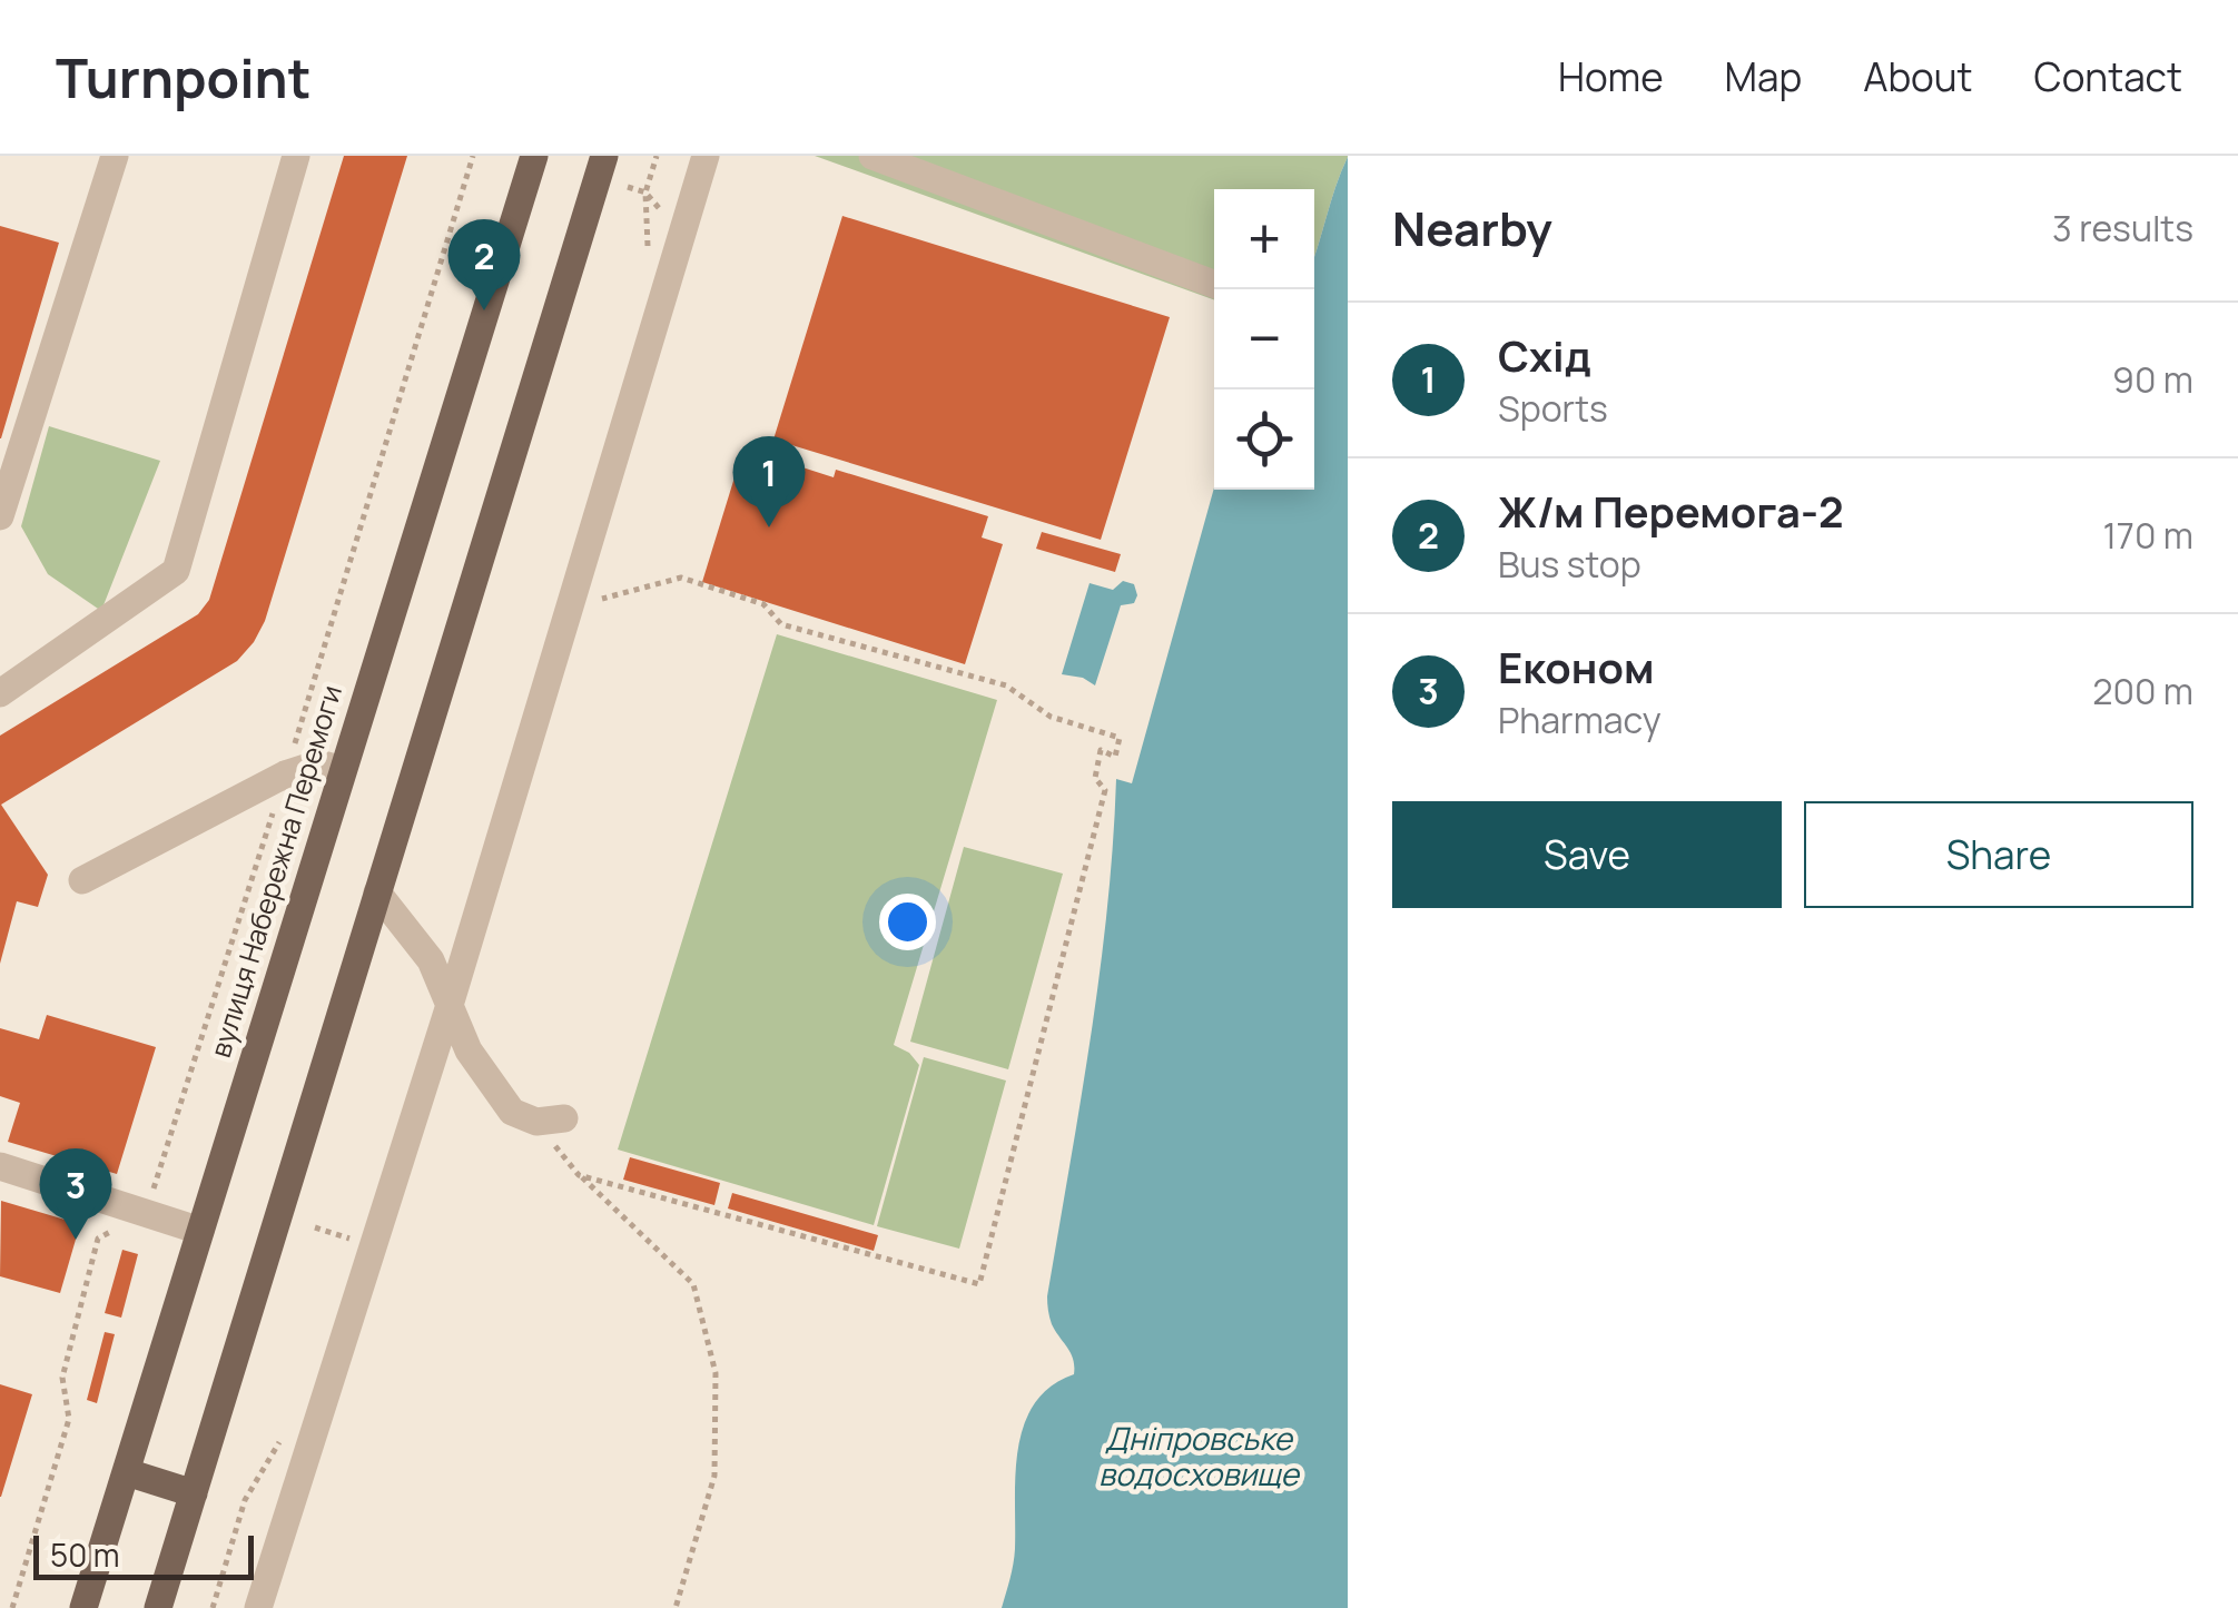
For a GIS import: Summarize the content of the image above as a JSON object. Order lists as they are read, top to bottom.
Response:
{
  "streets": {
    "main road": ["вулиця Набережна Перемоги"]
  },
  "water": ["Дніпровське водосховище"],
  "scale_bar": "50 m",
  "page": {
    "header": "Turnpoint",
    "nav": [
      "Home",
      "Map",
      "About",
      "Contact"
    ],
    "heading": ["Nearby", "3 results"],
    "map_buttons": ["+", "−"],
    "pins": ["2", "1", "3"],
    "list": [
      {
        "mark": "1",
        "name": "Схід",
        "note": "Sports",
        "value": "90 m"
      },
      {
        "mark": "2",
        "name": "Ж/м Перемога-2",
        "note": "Bus stop",
        "value": "170 m"
      },
      {
        "mark": "3",
        "name": "Економ",
        "note": "Pharmacy",
        "value": "200 m"
      }
    ],
    "buttons": ["Save", "Share"],
    "scale": "50 m"
  }
}
